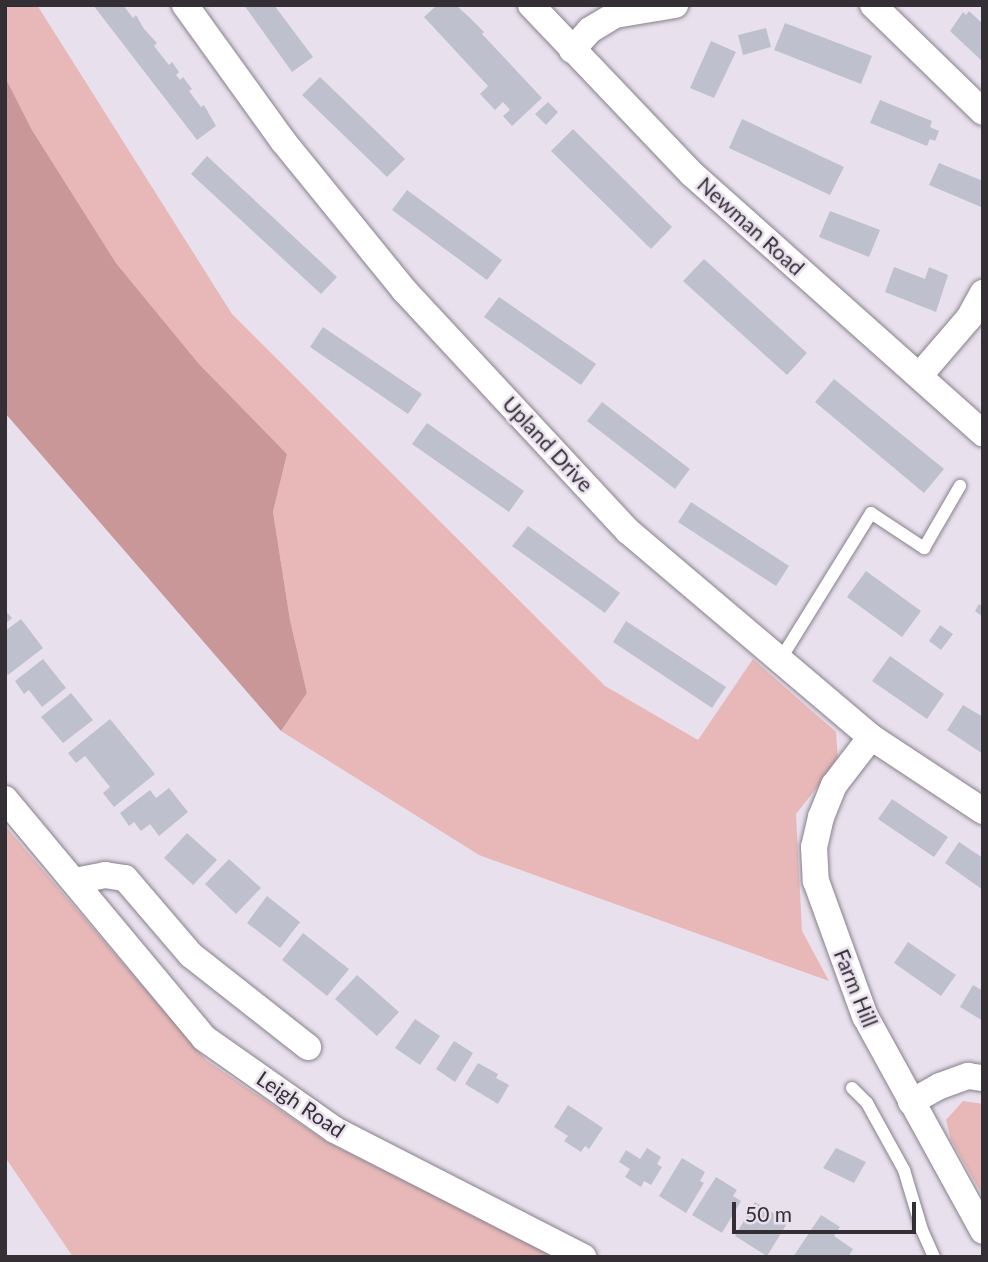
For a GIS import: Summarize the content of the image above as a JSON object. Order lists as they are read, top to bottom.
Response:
{
  "streets": {
    "street": [
      "Newman Road",
      "Upland Drive",
      "Farm Hill",
      "Leigh Road"
    ]
  },
  "crossings": [
    ["Upland Drive", "Farm Hill"]
  ],
  "scale_bar": "50 m"
}
